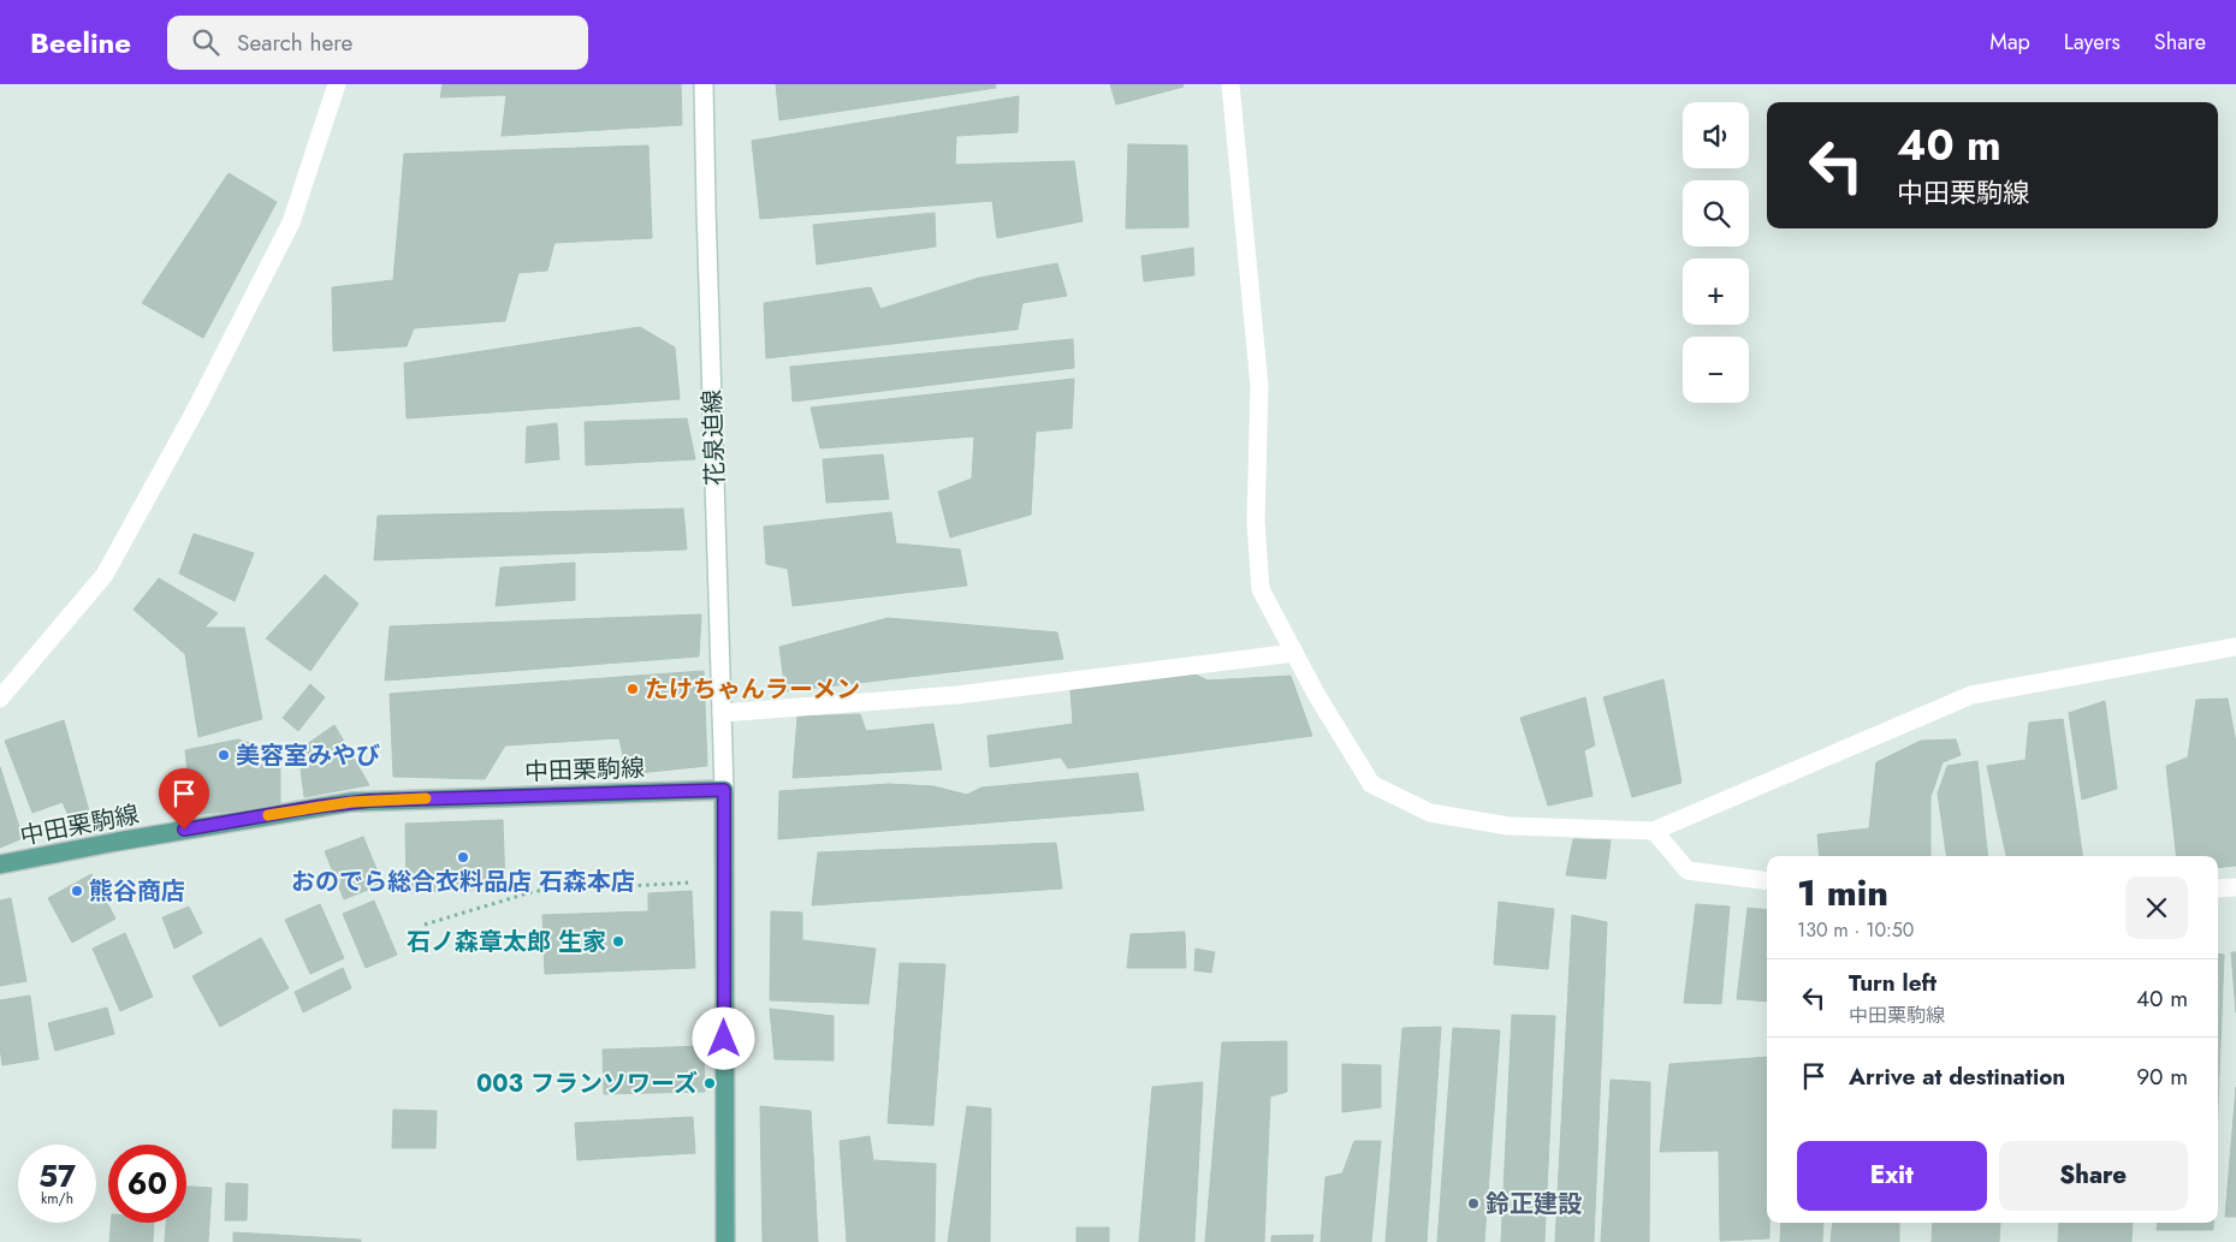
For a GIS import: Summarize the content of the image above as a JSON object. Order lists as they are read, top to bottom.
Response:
{
  "streets": {
    "main road": ["中田栗駒線"],
    "street": ["花泉迫線"]
  },
  "crossings": [
    ["花泉迫線", "中田栗駒線"]
  ],
  "places": [
    "たけちゃんラーメン",
    "美容室みやび",
    "おのでら総合衣料品店 石森本店",
    "熊谷商店",
    "石ノ森章太郎 生家",
    "003 フランソワーズ",
    "鈴正建設"
  ],
  "page": {
    "header": "Beeline",
    "search": "Search here",
    "nav": ["Map", "Layers", "Share"],
    "map_buttons": ["+", "−"],
    "turn": ["40 m", "中田栗駒線"],
    "heading": ["1 min", "130 m · 10:50"],
    "list": [
      {
        "name": "Turn left",
        "note": "中田栗駒線",
        "value": "40 m"
      },
      {
        "name": "Arrive at destination",
        "value": "90 m"
      }
    ],
    "buttons": ["Exit", "Share"],
    "speed": "57 km/h",
    "limit": "60"
  }
}
